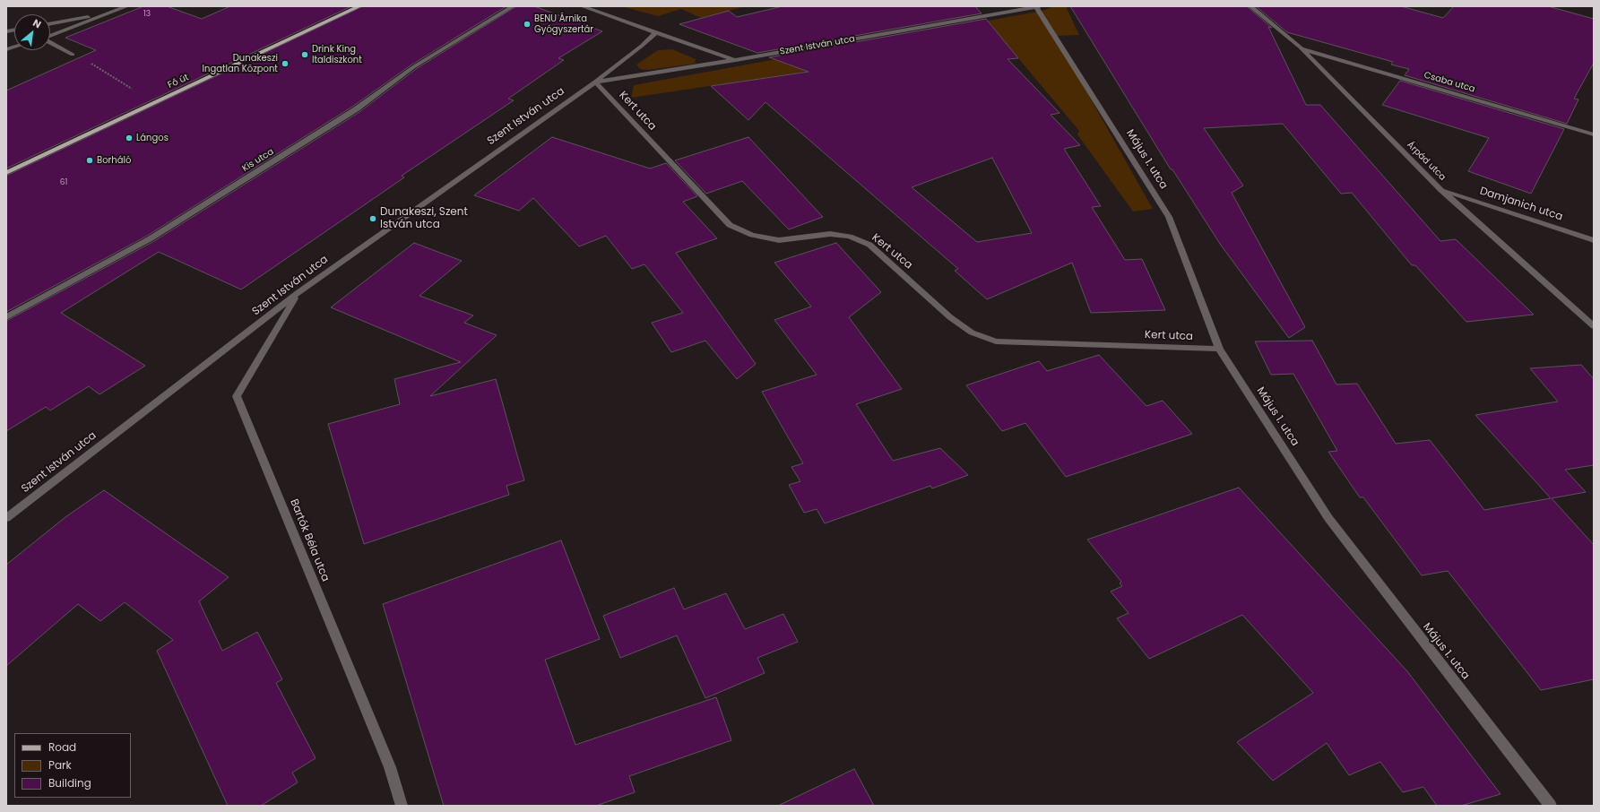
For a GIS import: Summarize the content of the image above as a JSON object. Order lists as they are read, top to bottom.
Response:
{
  "streets": {
    "main road": ["Fő út"],
    "street": [
      "Szent István utca",
      "Csaba utca",
      "Kert utca",
      "Május 1. utca",
      "Kis utca",
      "Árpád utca",
      "Damjanich utca",
      "Bartók Béla utca"
    ]
  },
  "crossings": [
    ["Szent István utca", "Kert utca"],
    ["Szent István utca", "Május 1. utca"],
    ["Szent István utca", "Bartók Béla utca"],
    ["Csaba utca", "Árpád utca"],
    ["Kert utca", "Május 1. utca"],
    ["Árpád utca", "Damjanich utca"]
  ],
  "places": [
    "BENU Árnika Gyógyszertár",
    "Drink King Italdiszkont",
    "Dunakeszi Ingatlan Központ",
    "Lángos",
    "Borháló",
    "Dunakeszi, Szent István utca"
  ],
  "house_numbers": ["13", "61"],
  "legend": ["Road", "Park", "Building"],
  "north": "top right"
}
